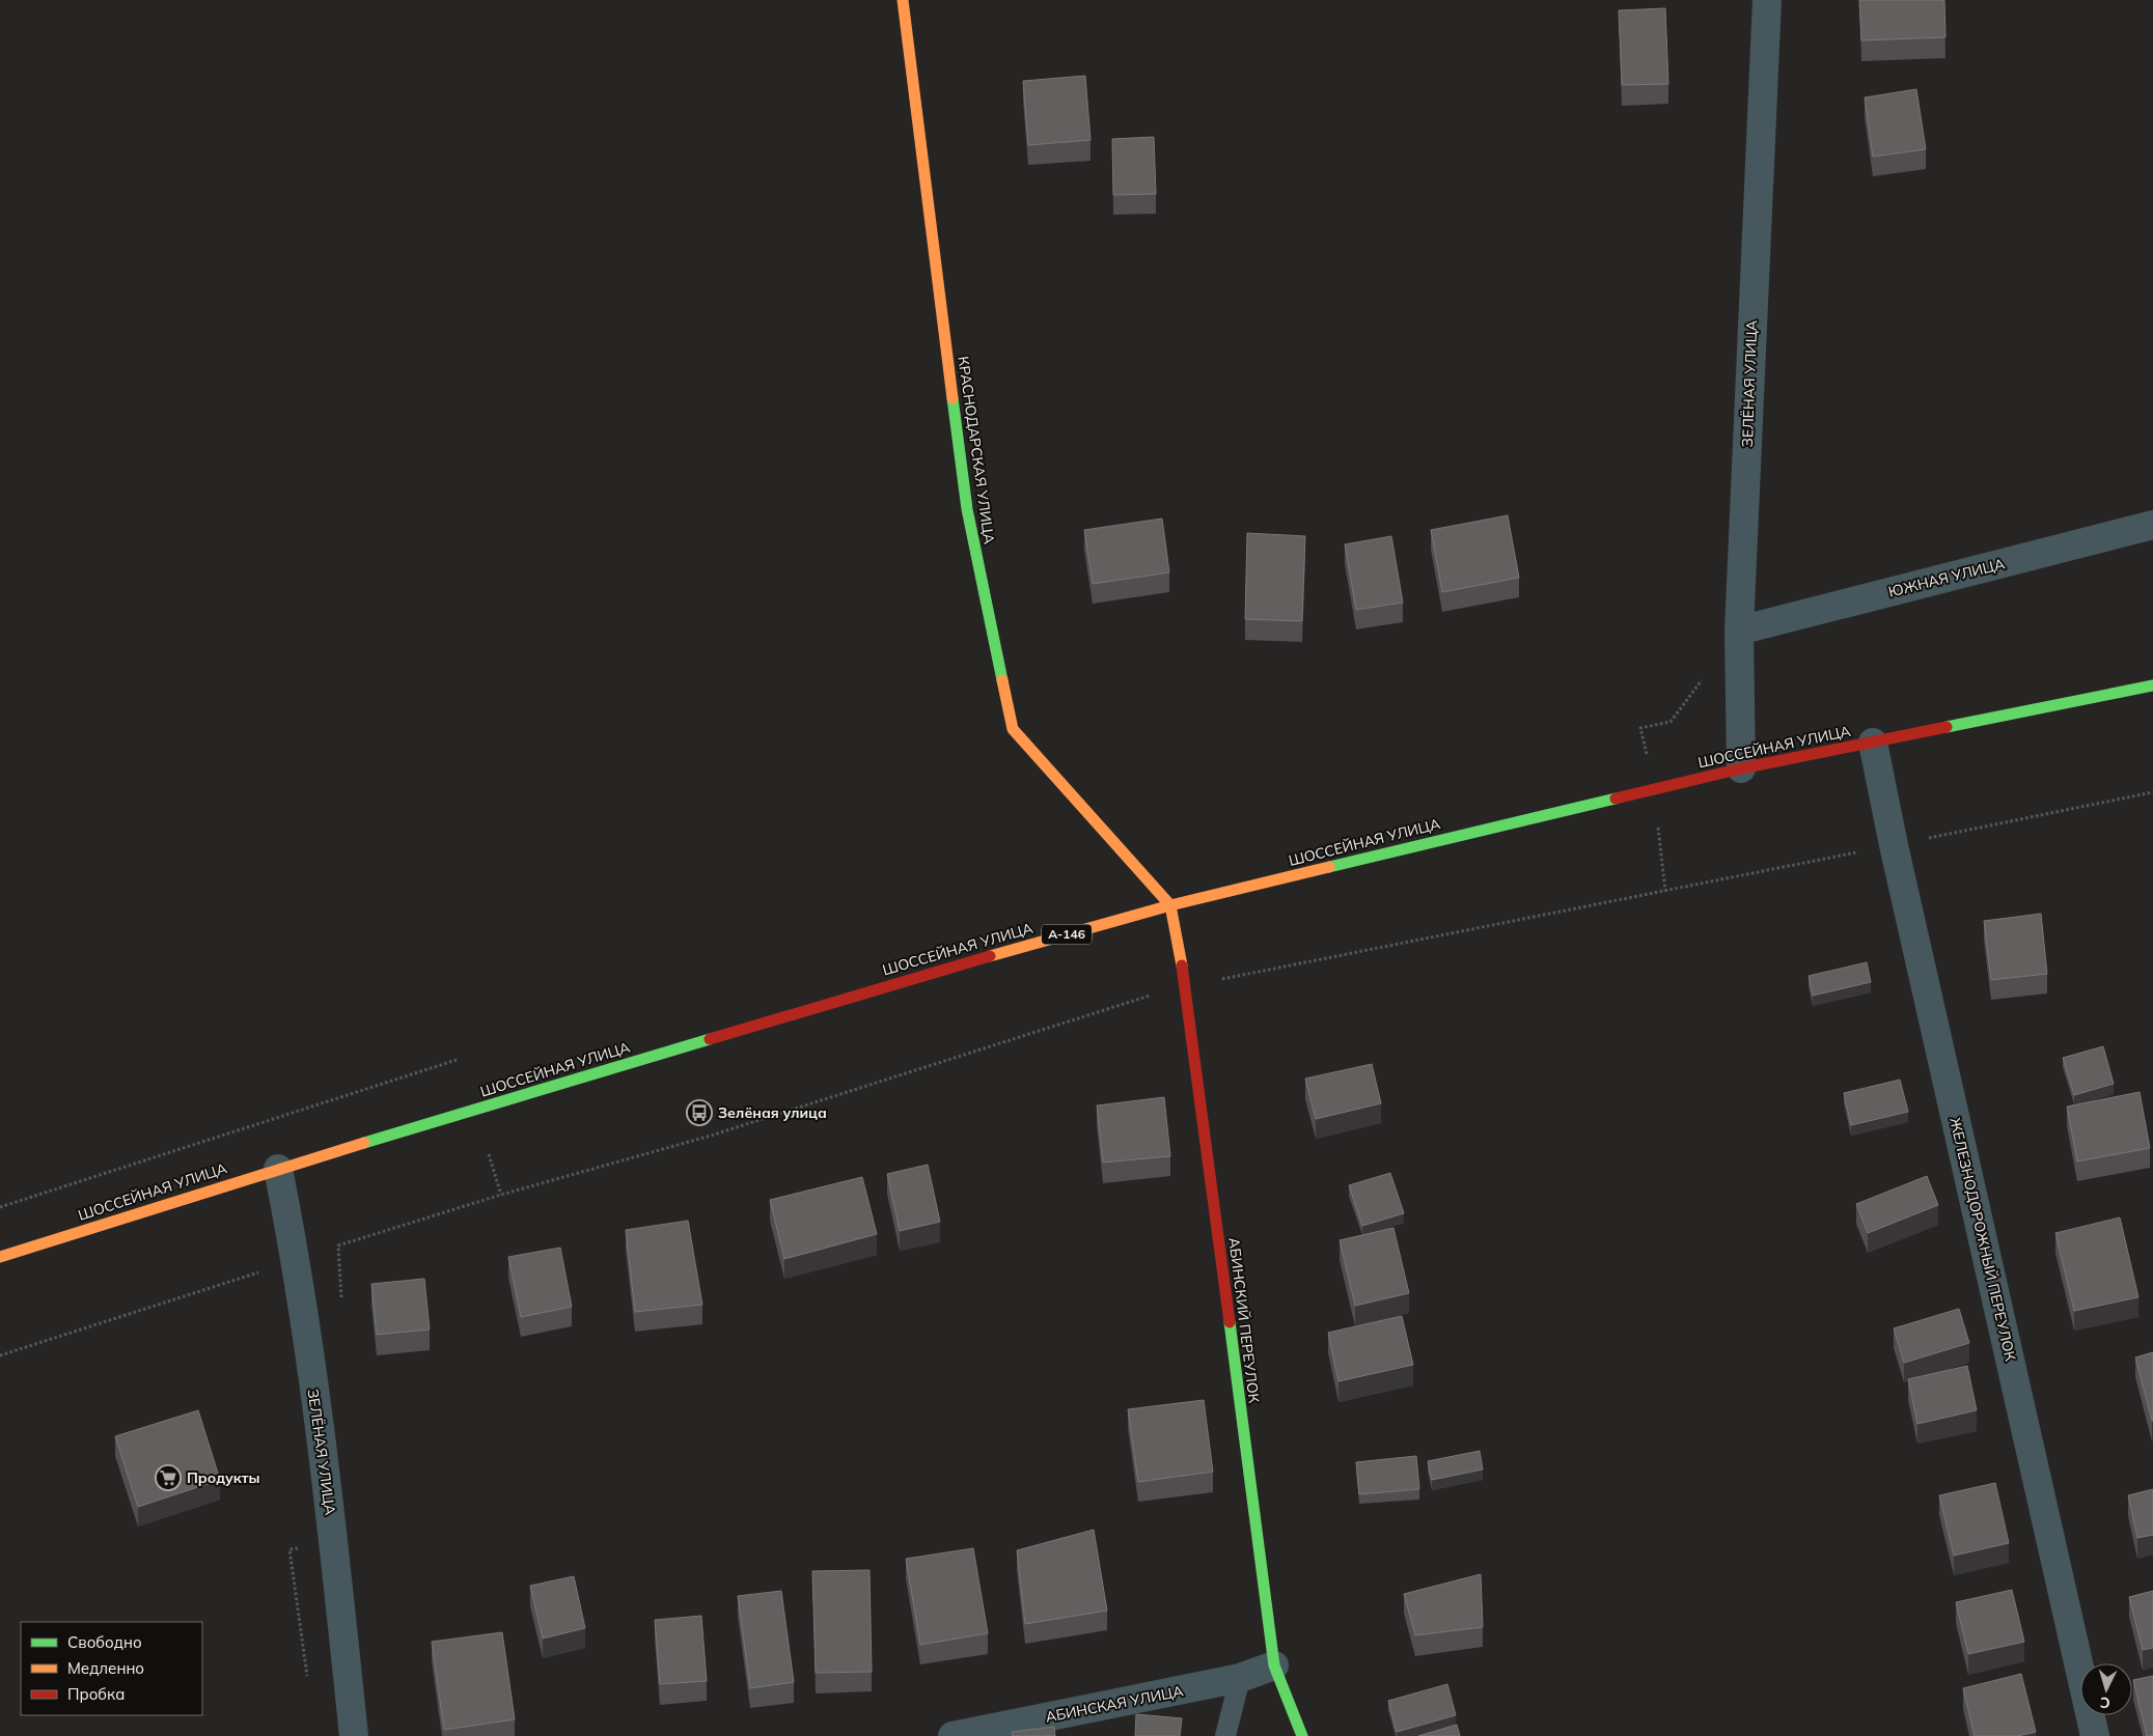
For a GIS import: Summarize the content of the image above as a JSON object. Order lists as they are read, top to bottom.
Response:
{
  "streets": {
    "main road": [
      "КРАСНОДАРСКАЯ УЛИЦА",
      "ШОССЕЙНАЯ УЛИЦА",
      "А-146",
      "АБИНСКИЙ ПЕРЕУЛОК"
    ],
    "street": [
      "ЗЕЛЁНАЯ УЛИЦА",
      "ЮЖНАЯ УЛИЦА",
      "ЖЕЛЕЗНОДОРОЖНЫЙ ПЕРЕУЛОК",
      "АБИНСКАЯ УЛИЦА"
    ]
  },
  "crossings": [
    ["ЗЕЛЁНАЯ УЛИЦА", "ЮЖНАЯ УЛИЦА"],
    ["ЗЕЛЁНАЯ УЛИЦА", "ШОССЕЙНАЯ УЛИЦА"],
    ["КРАСНОДАРСКАЯ УЛИЦА", "ШОССЕЙНАЯ УЛИЦА"],
    ["КРАСНОДАРСКАЯ УЛИЦА", "АБИНСКИЙ ПЕРЕУЛОК"],
    ["ШОССЕЙНАЯ УЛИЦА", "ЖЕЛЕЗНОДОРОЖНЫЙ ПЕРЕУЛОК"],
    ["ШОССЕЙНАЯ УЛИЦА", "АБИНСКИЙ ПЕРЕУЛОК"],
    ["АБИНСКИЙ ПЕРЕУЛОК", "АБИНСКАЯ УЛИЦА"]
  ],
  "places": {
    "bus stop": ["Зелёная улица"],
    "supermarket": ["Продукты"]
  },
  "legend": ["Свободно", "Медленно", "Пробка"],
  "north": "bottom"
}
